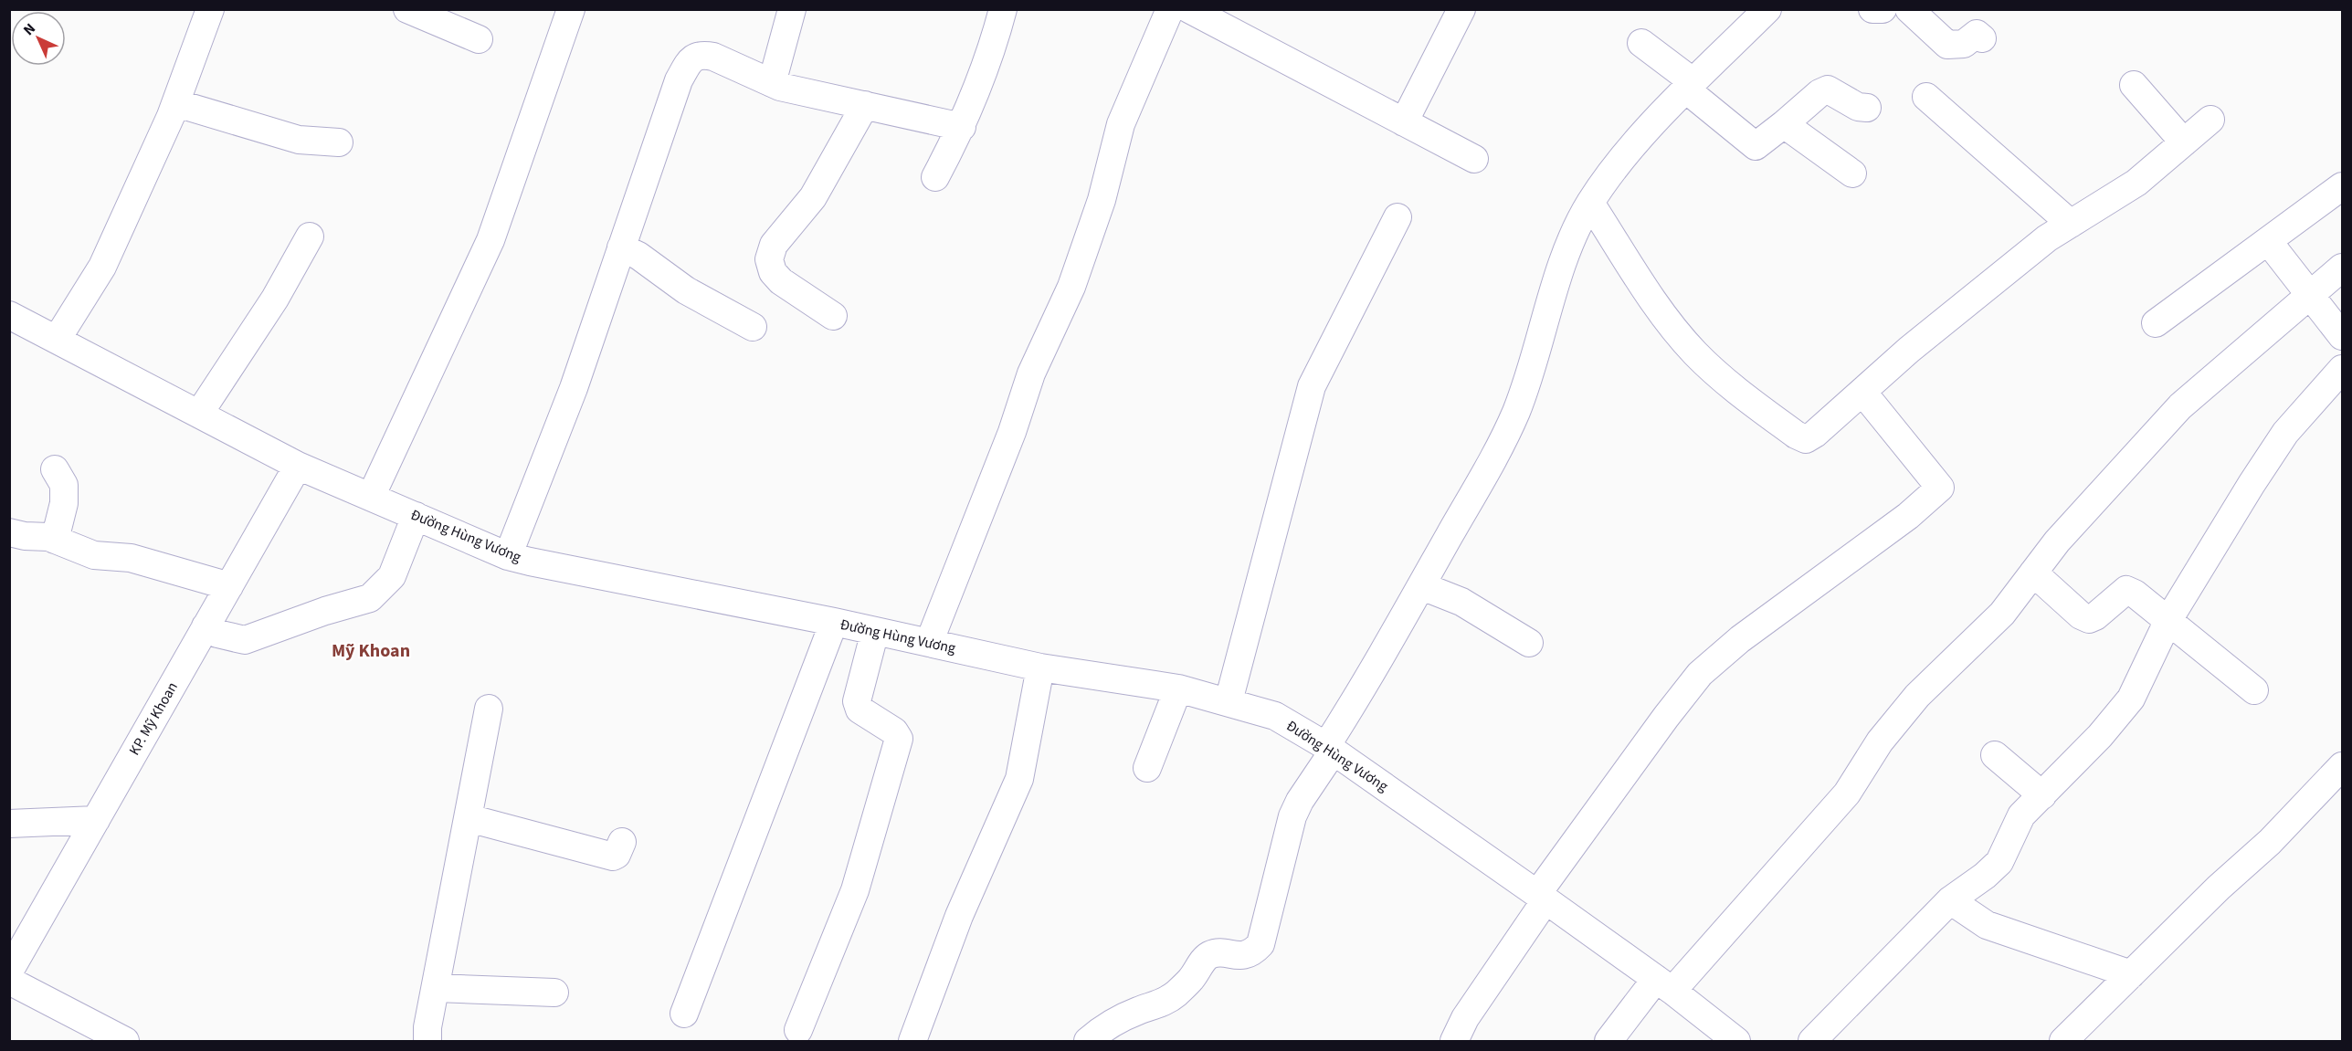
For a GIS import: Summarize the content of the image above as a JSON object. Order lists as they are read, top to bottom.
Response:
{
  "streets": {
    "street": ["Đường Hùng Vương", "KP. Mỹ Khoan"]
  },
  "crossings": [
    ["Đường Hùng Vương", "KP. Mỹ Khoan"]
  ],
  "districts": ["Mỹ Khoan"],
  "north": "top left"
}
